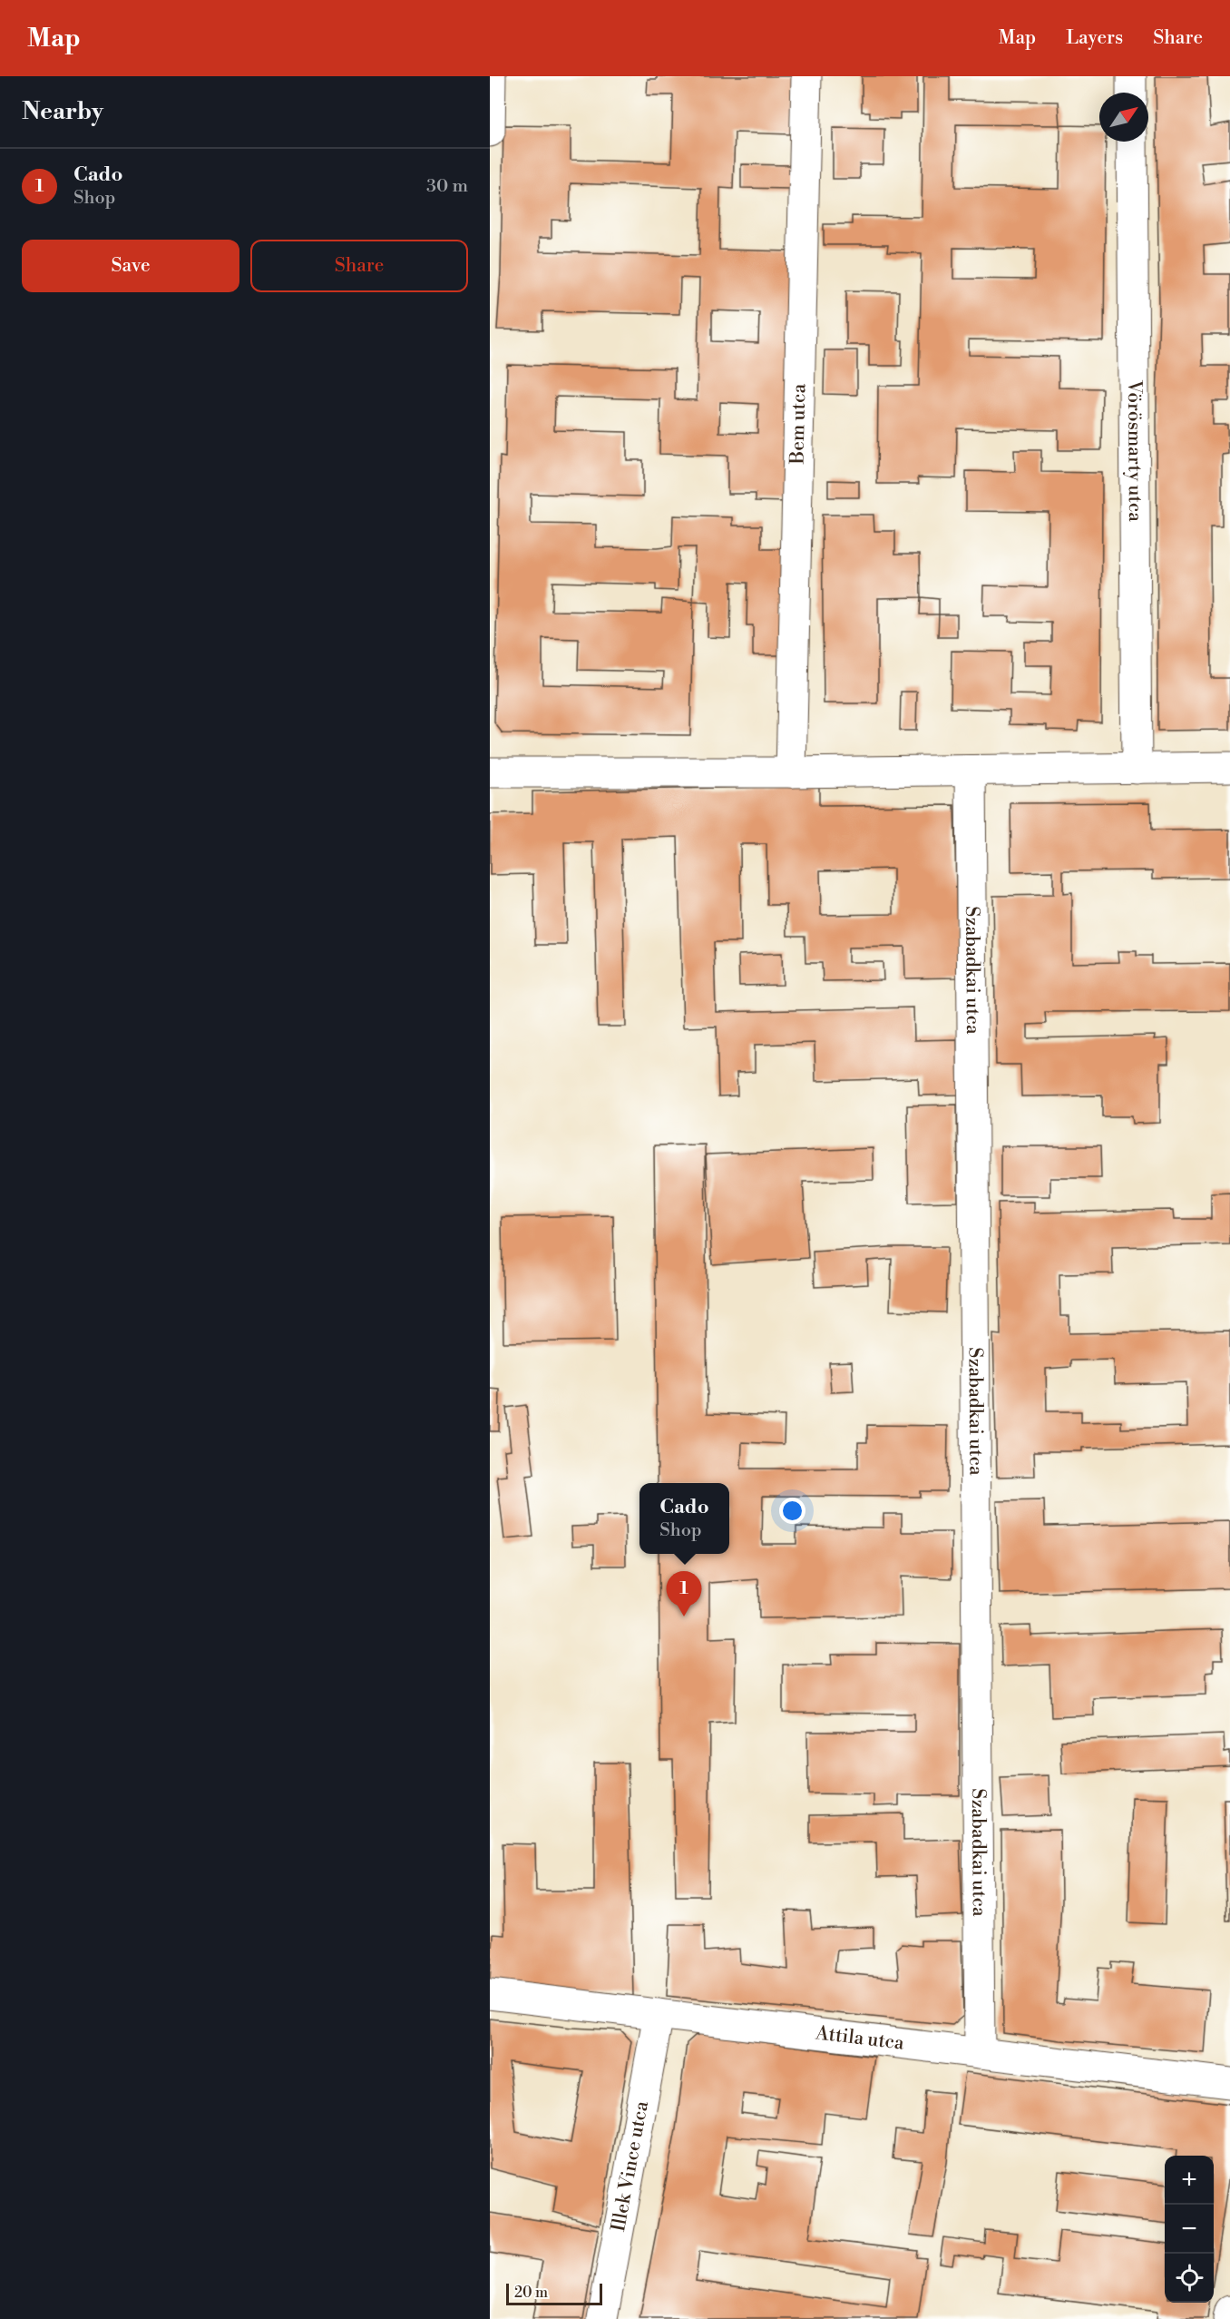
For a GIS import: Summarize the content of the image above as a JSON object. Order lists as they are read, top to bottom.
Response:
{
  "streets": {
    "street": [
      "Bem utca",
      "Vörösmarty utca",
      "Szabadkai utca",
      "Attila utca",
      "Illek Vince utca"
    ]
  },
  "crossings": [
    ["Szabadkai utca", "Attila utca"],
    ["Attila utca", "Illek Vince utca"]
  ],
  "scale_bar": "20 m",
  "north": "top right",
  "page": {
    "header": "Map",
    "nav": ["Map", "Layers", "Share"],
    "heading": "Nearby",
    "list": [
      {
        "mark": "1",
        "name": "Cado",
        "note": "Shop",
        "value": "30 m"
      }
    ],
    "buttons": ["Save", "Share"],
    "popup": ["Cado", "Shop"],
    "pins": "1",
    "map_buttons": ["+", "−"],
    "scale": "20 m"
  }
}
